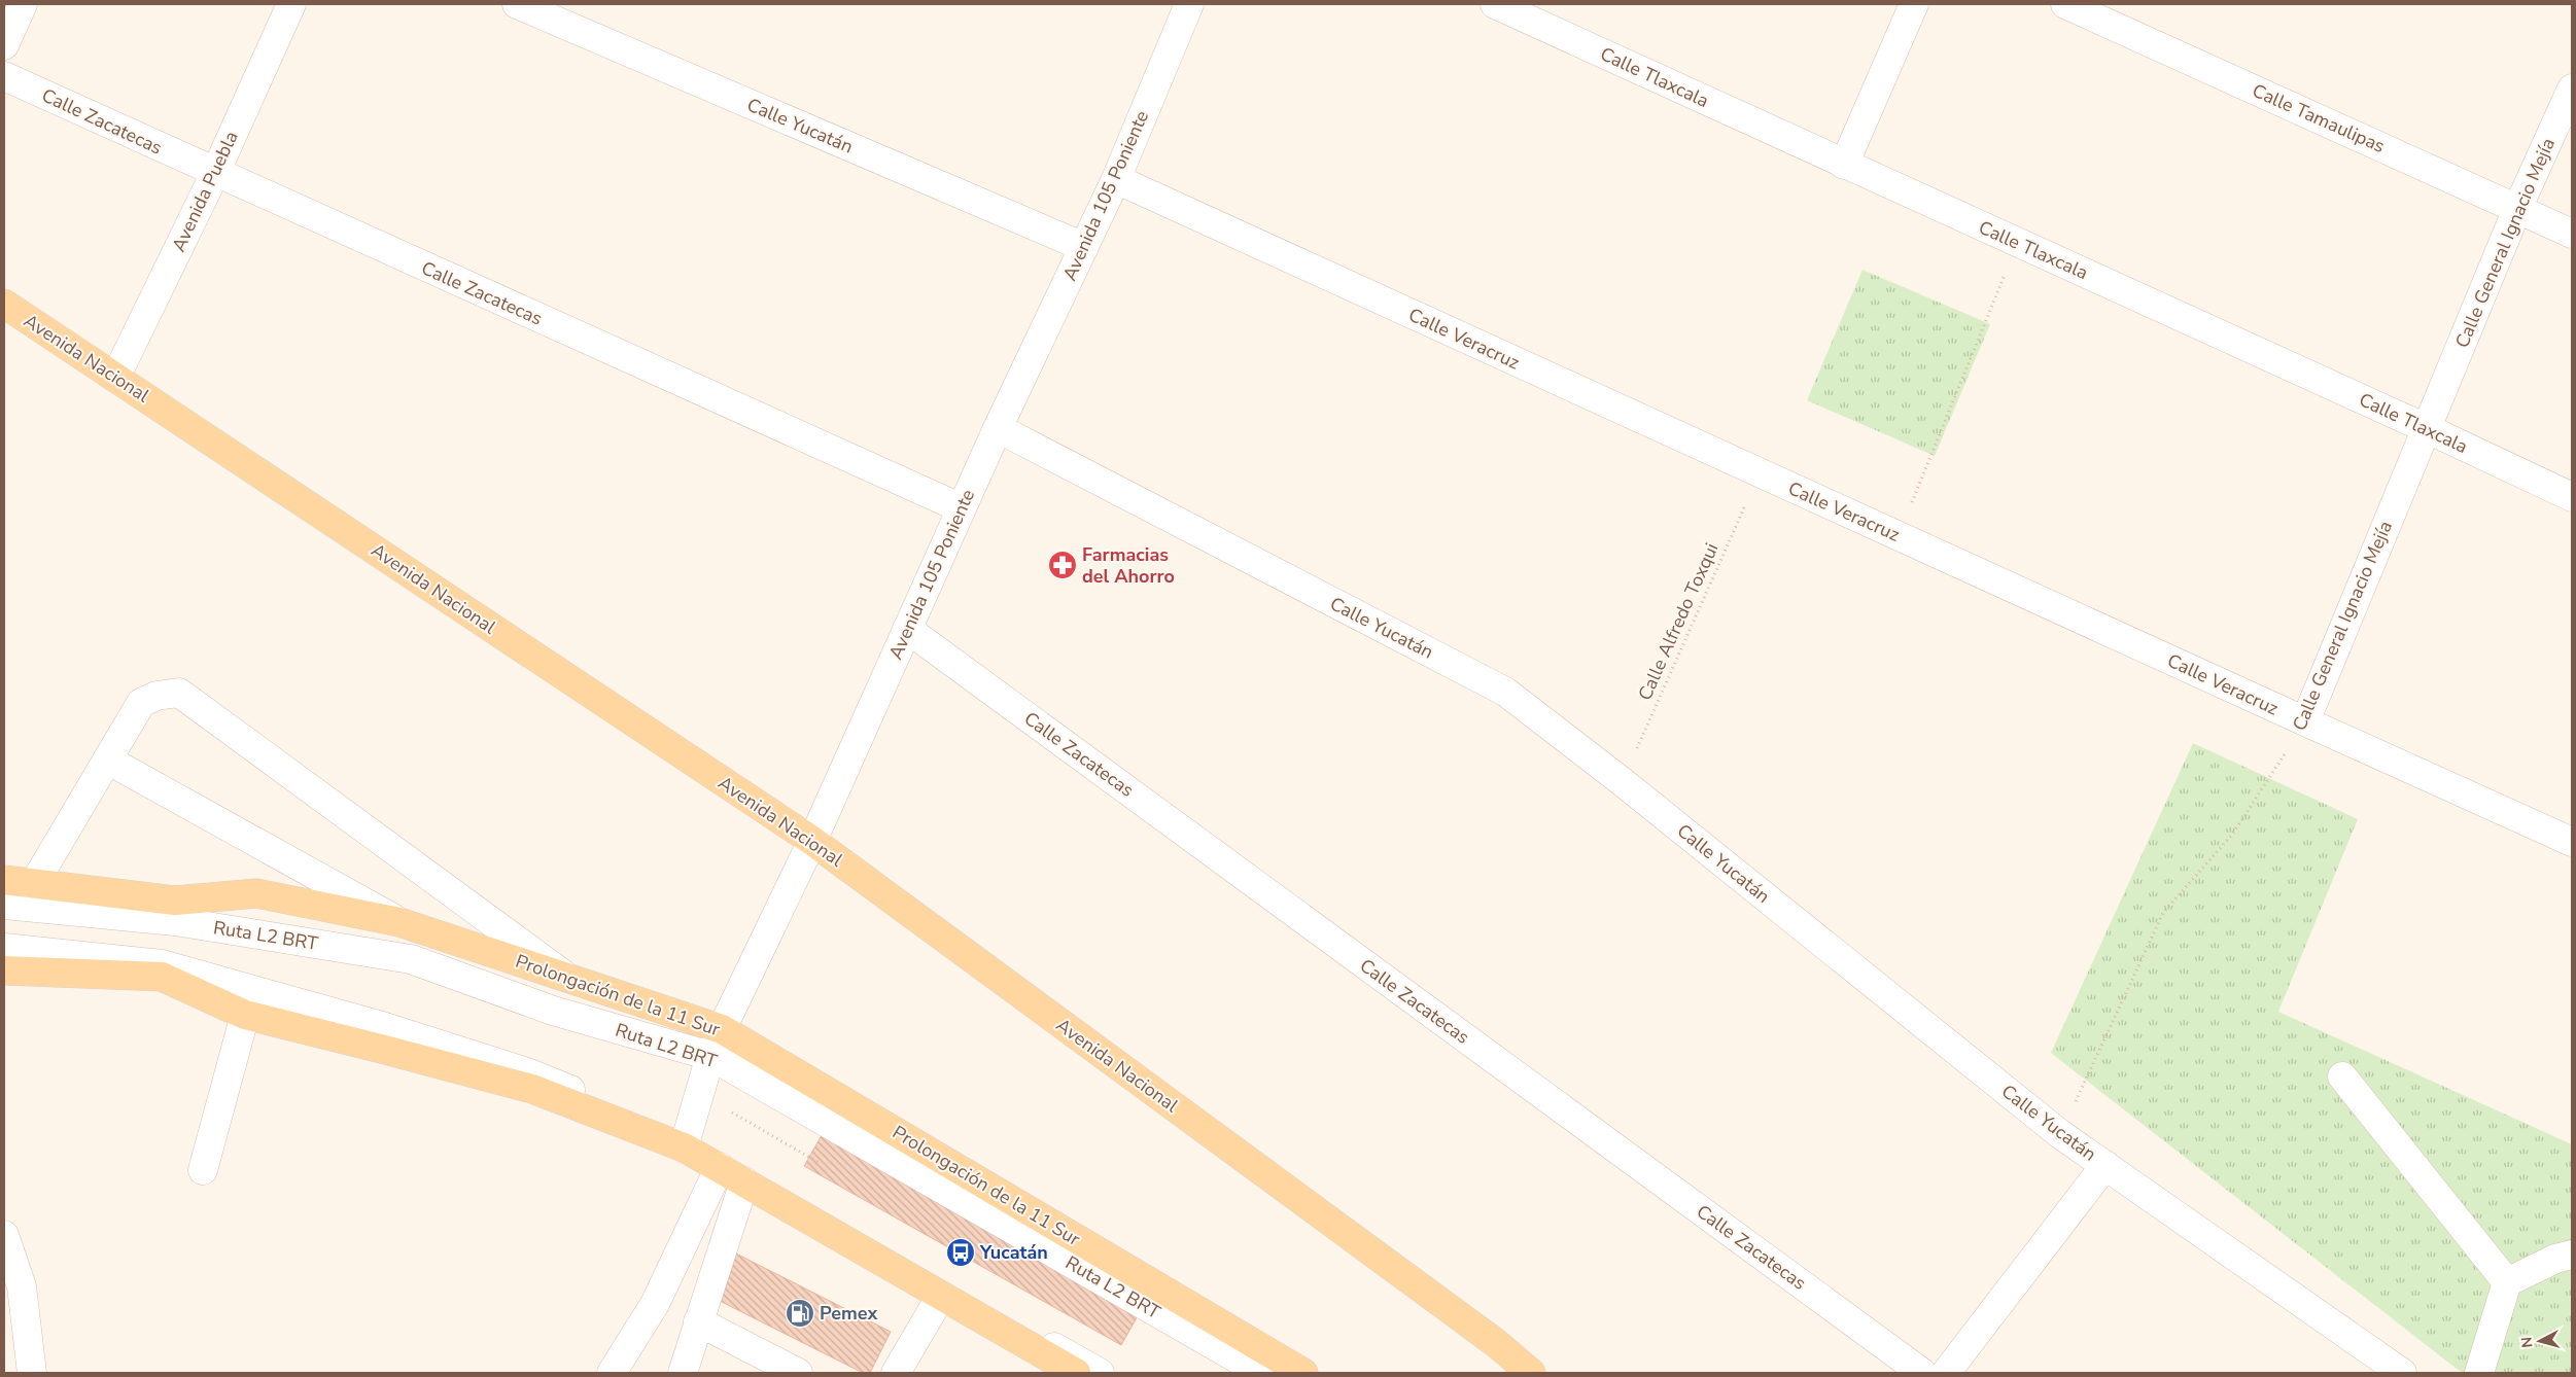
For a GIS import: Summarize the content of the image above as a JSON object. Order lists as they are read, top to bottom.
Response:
{
  "streets": {
    "main road": ["Avenida Nacional", "Prolongación de la 11 Sur"],
    "street": [
      "Calle Tlaxcala",
      "Calle Tamaulipas",
      "Calle Zacatecas",
      "Calle Yucatán",
      "Avenida Puebla",
      "Avenida 105 Poniente",
      "Calle General Ignacio Mejía",
      "Calle Veracruz",
      "Ruta L2 BRT"
    ],
    "path": ["Calle Alfredo Toxqui"]
  },
  "crossings": [
    ["Calle Tlaxcala", "Calle General Ignacio Mejía"],
    ["Calle Tamaulipas", "Calle General Ignacio Mejía"],
    ["Calle Zacatecas", "Avenida Puebla"],
    ["Calle Zacatecas", "Avenida 105 Poniente"],
    ["Calle Yucatán", "Avenida 105 Poniente"],
    ["Calle Yucatán", "Calle General Ignacio Mejía"],
    ["Calle Yucatán", "Calle Alfredo Toxqui"],
    ["Avenida Puebla", "Avenida Nacional"],
    ["Avenida 105 Poniente", "Calle Veracruz"],
    ["Avenida 105 Poniente", "Avenida Nacional"],
    ["Avenida 105 Poniente", "Ruta L2 BRT"],
    ["Avenida 105 Poniente", "Prolongación de la 11 Sur"],
    ["Calle General Ignacio Mejía", "Calle Veracruz"],
    ["Calle Veracruz", "Calle Alfredo Toxqui"]
  ],
  "places": {
    "pharmacy": ["Farmacias del Ahorro"],
    "bus stop": ["Yucatán"],
    "fuel station": ["Pemex"]
  },
  "north": "left"
}
